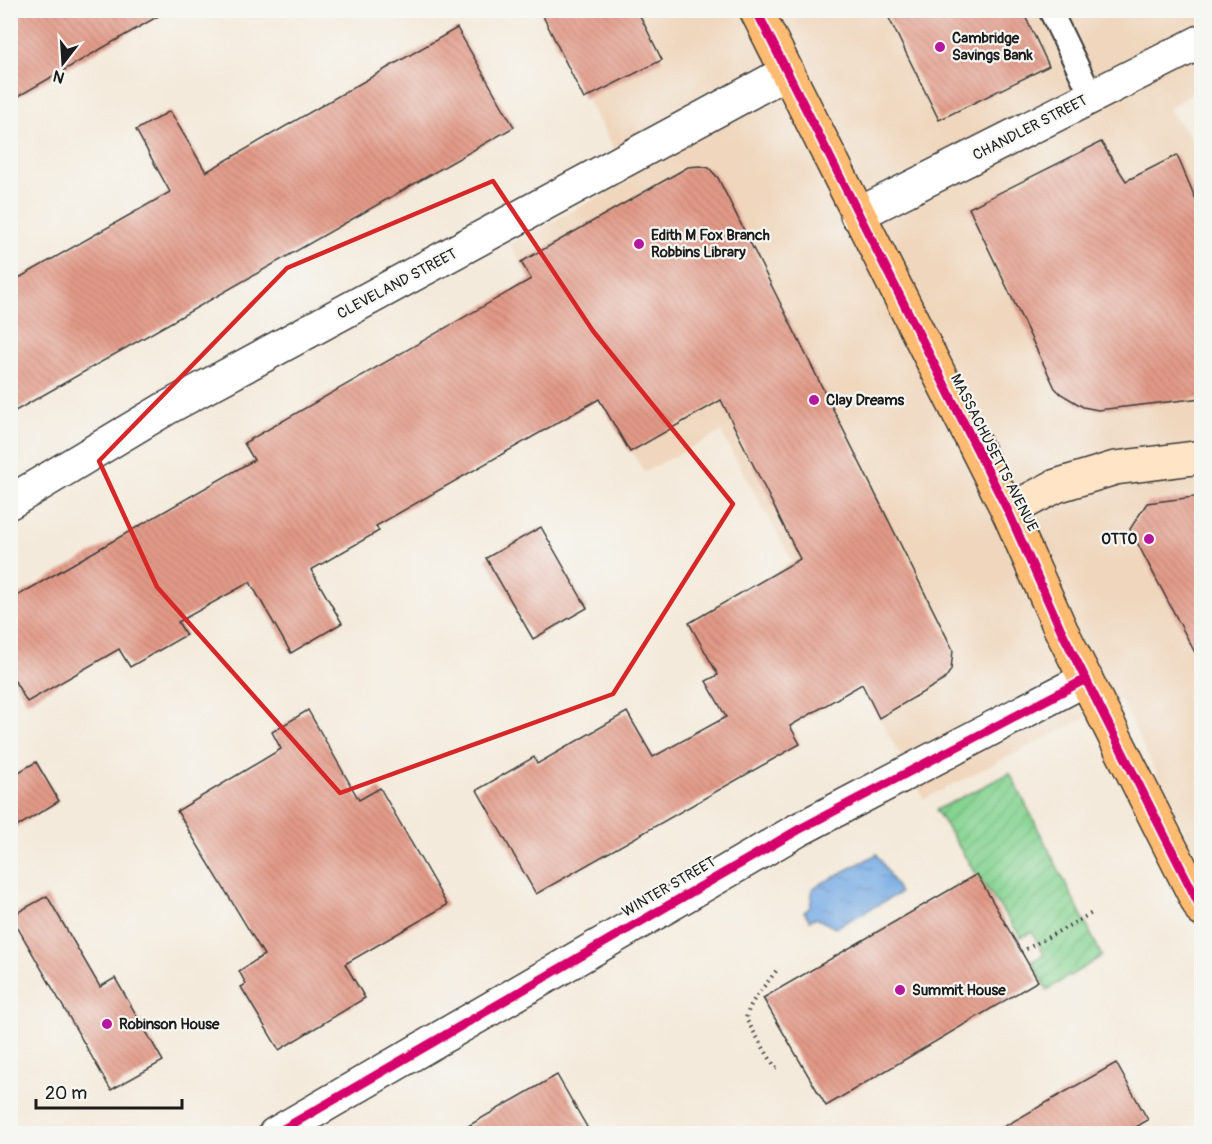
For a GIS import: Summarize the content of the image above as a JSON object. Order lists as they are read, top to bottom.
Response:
{
  "streets": {
    "highway": ["MASSACHUSETTS AVENUE"],
    "street": ["CHANDLER STREET", "CLEVELAND STREET", "WINTER STREET"]
  },
  "crossings": [
    ["CHANDLER STREET", "MASSACHUSETTS AVENUE"],
    ["CLEVELAND STREET", "MASSACHUSETTS AVENUE"],
    ["MASSACHUSETTS AVENUE", "WINTER STREET"]
  ],
  "places": [
    "Cambridge Savings Bank",
    "Edith M Fox Branch Robbins Library",
    "Clay Dreams",
    "OTTO",
    "Summit House",
    "Robinson House"
  ],
  "scale_bar": "20 m",
  "north": "bottom"
}
